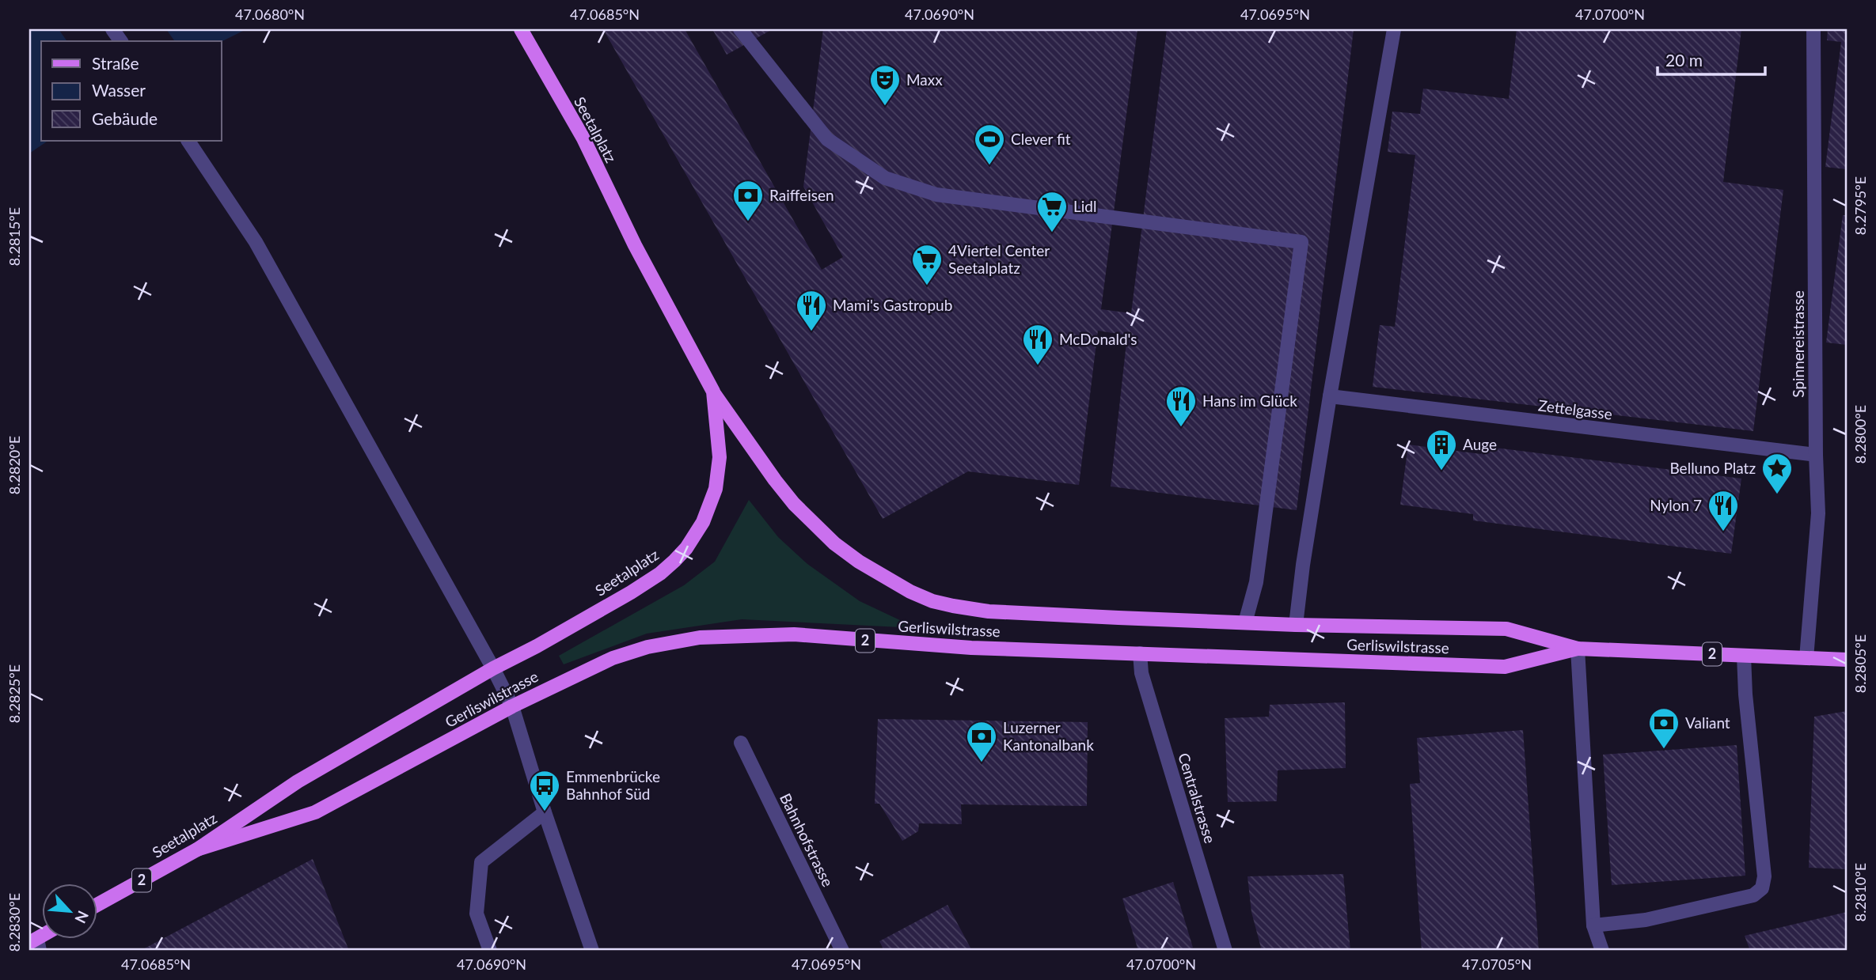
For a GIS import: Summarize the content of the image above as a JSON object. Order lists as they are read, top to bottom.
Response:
{
  "streets": {
    "main road": ["Seetalplatz", "Gerliswilstrasse", "2"],
    "street": [
      "Spinnereistrasse",
      "Zettelgasse",
      "Centralstrasse",
      "Bahnhofstrasse"
    ]
  },
  "crossings": [
    ["Seetalplatz", "Gerliswilstrasse"],
    ["Spinnereistrasse", "Zettelgasse"],
    ["Spinnereistrasse", "Gerliswilstrasse"],
    ["Gerliswilstrasse", "Centralstrasse"]
  ],
  "places": {
    "theatre": ["Maxx"],
    "sports": ["Clever fit"],
    "bank": ["Raiffeisen", "Valiant", "Luzerner Kantonalbank"],
    "supermarket": ["Lidl", "4Viertel Center Seetalplatz"],
    "restaurant": [
      "Mami's Gastropub",
      "McDonald's",
      "Hans im Glück",
      "Nylon 7"
    ],
    "building": ["Auge"],
    "place": ["Belluno Platz"],
    "bus stop": ["Emmenbrücke Bahnhof Süd"]
  },
  "legend": ["Straße", "Wasser", "Gebäude"],
  "scale_bar": "20 m",
  "north": "bottom right",
  "coordinates": [
    "47.0680°N",
    "47.0685°N",
    "47.0690°N",
    "47.0695°N",
    "47.0700°N",
    "8.2795°E",
    "8.2815°E",
    "8.2800°E",
    "8.2820°E",
    "8.2805°E",
    "8.2825°E",
    "8.2810°E",
    "8.2830°E",
    "47.0705°N"
  ]
}
